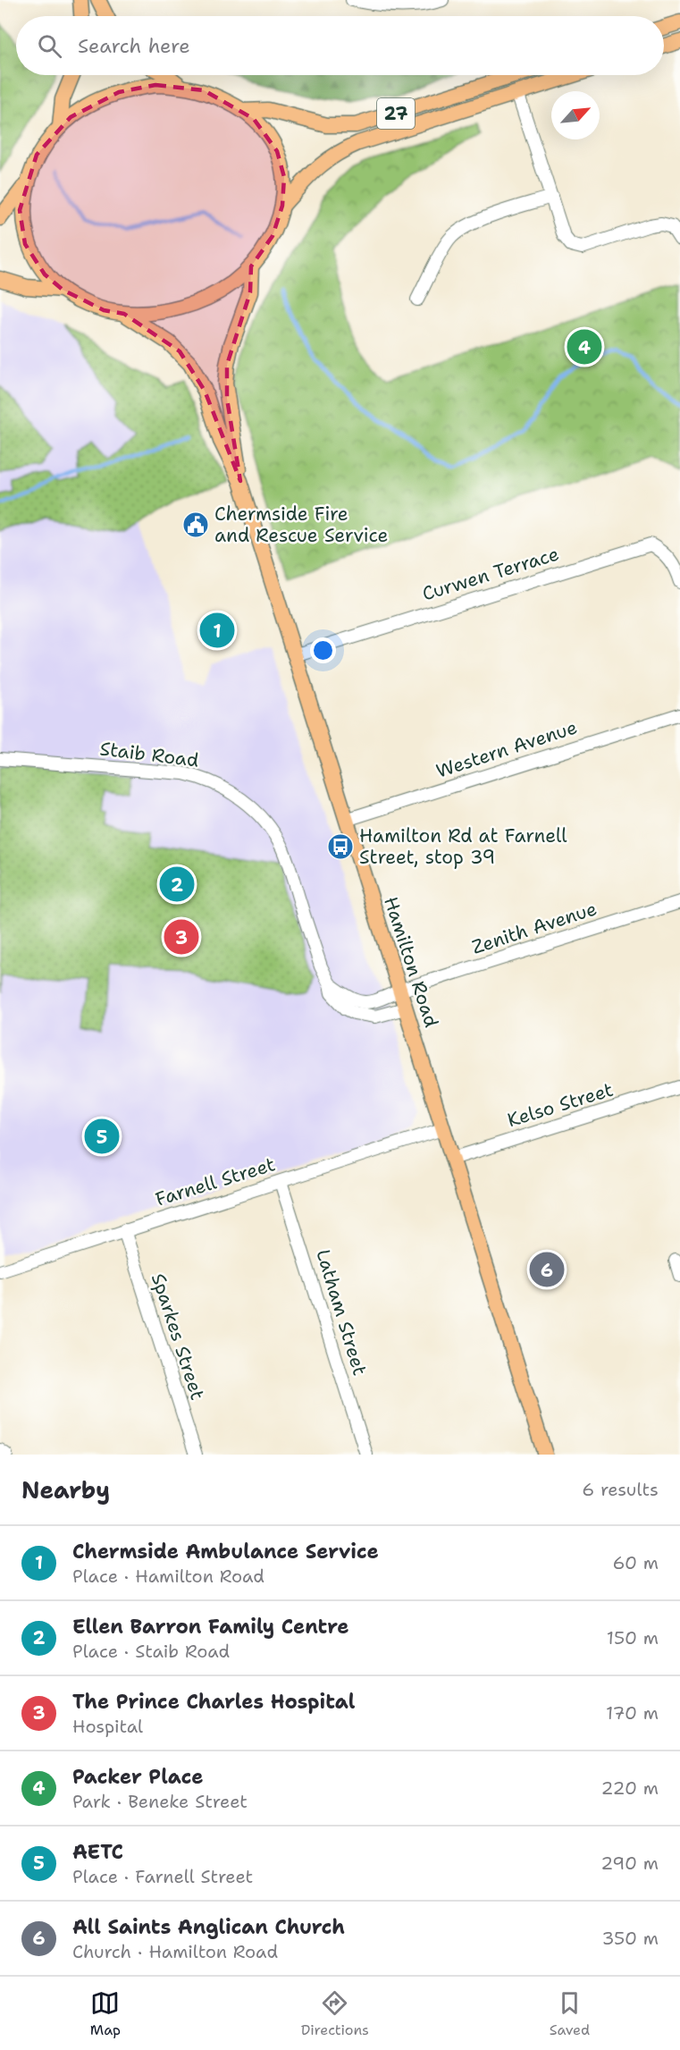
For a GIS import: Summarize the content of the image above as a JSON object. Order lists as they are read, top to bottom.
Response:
{
  "streets": {
    "main road": ["27", "Hamilton Road"],
    "street": [
      "Curwen Terrace",
      "Western Avenue",
      "Staib Road",
      "Zenith Avenue",
      "Kelso Street",
      "Farnell Street",
      "Latham Street",
      "Sparkes Street"
    ]
  },
  "crossings": [
    ["27", "Hamilton Road"],
    ["Curwen Terrace", "Hamilton Road"],
    ["Western Avenue", "Hamilton Road"],
    ["Staib Road", "Hamilton Road"],
    ["Zenith Avenue", "Hamilton Road"],
    ["Hamilton Road", "Kelso Street"],
    ["Hamilton Road", "Farnell Street"],
    ["Farnell Street", "Latham Street"],
    ["Farnell Street", "Sparkes Street"]
  ],
  "places": {
    "public building": ["Chermside Fire and Rescue Service"],
    "bus stop": ["Hamilton Rd at Farnell Street, stop 39"]
  },
  "north": "top right",
  "page": {
    "search": "Search here",
    "pins": [
      "4",
      "1",
      "2",
      "3",
      "5",
      "6"
    ],
    "heading": ["Nearby", "6 results"],
    "list": [
      {
        "mark": "1",
        "name": "Chermside Ambulance Service",
        "note": "Place · Hamilton Road",
        "value": "60 m"
      },
      {
        "mark": "2",
        "name": "Ellen Barron Family Centre",
        "note": "Place · Staib Road",
        "value": "150 m"
      },
      {
        "mark": "3",
        "name": "The Prince Charles Hospital",
        "note": "Hospital",
        "value": "170 m"
      },
      {
        "mark": "4",
        "name": "Packer Place",
        "note": "Park · Beneke Street",
        "value": "220 m"
      },
      {
        "mark": "5",
        "name": "AETC",
        "note": "Place · Farnell Street",
        "value": "290 m"
      },
      {
        "mark": "6",
        "name": "All Saints Anglican Church",
        "note": "Church · Hamilton Road",
        "value": "350 m"
      }
    ],
    "nav": ["Map", "Directions", "Saved"]
  }
}
